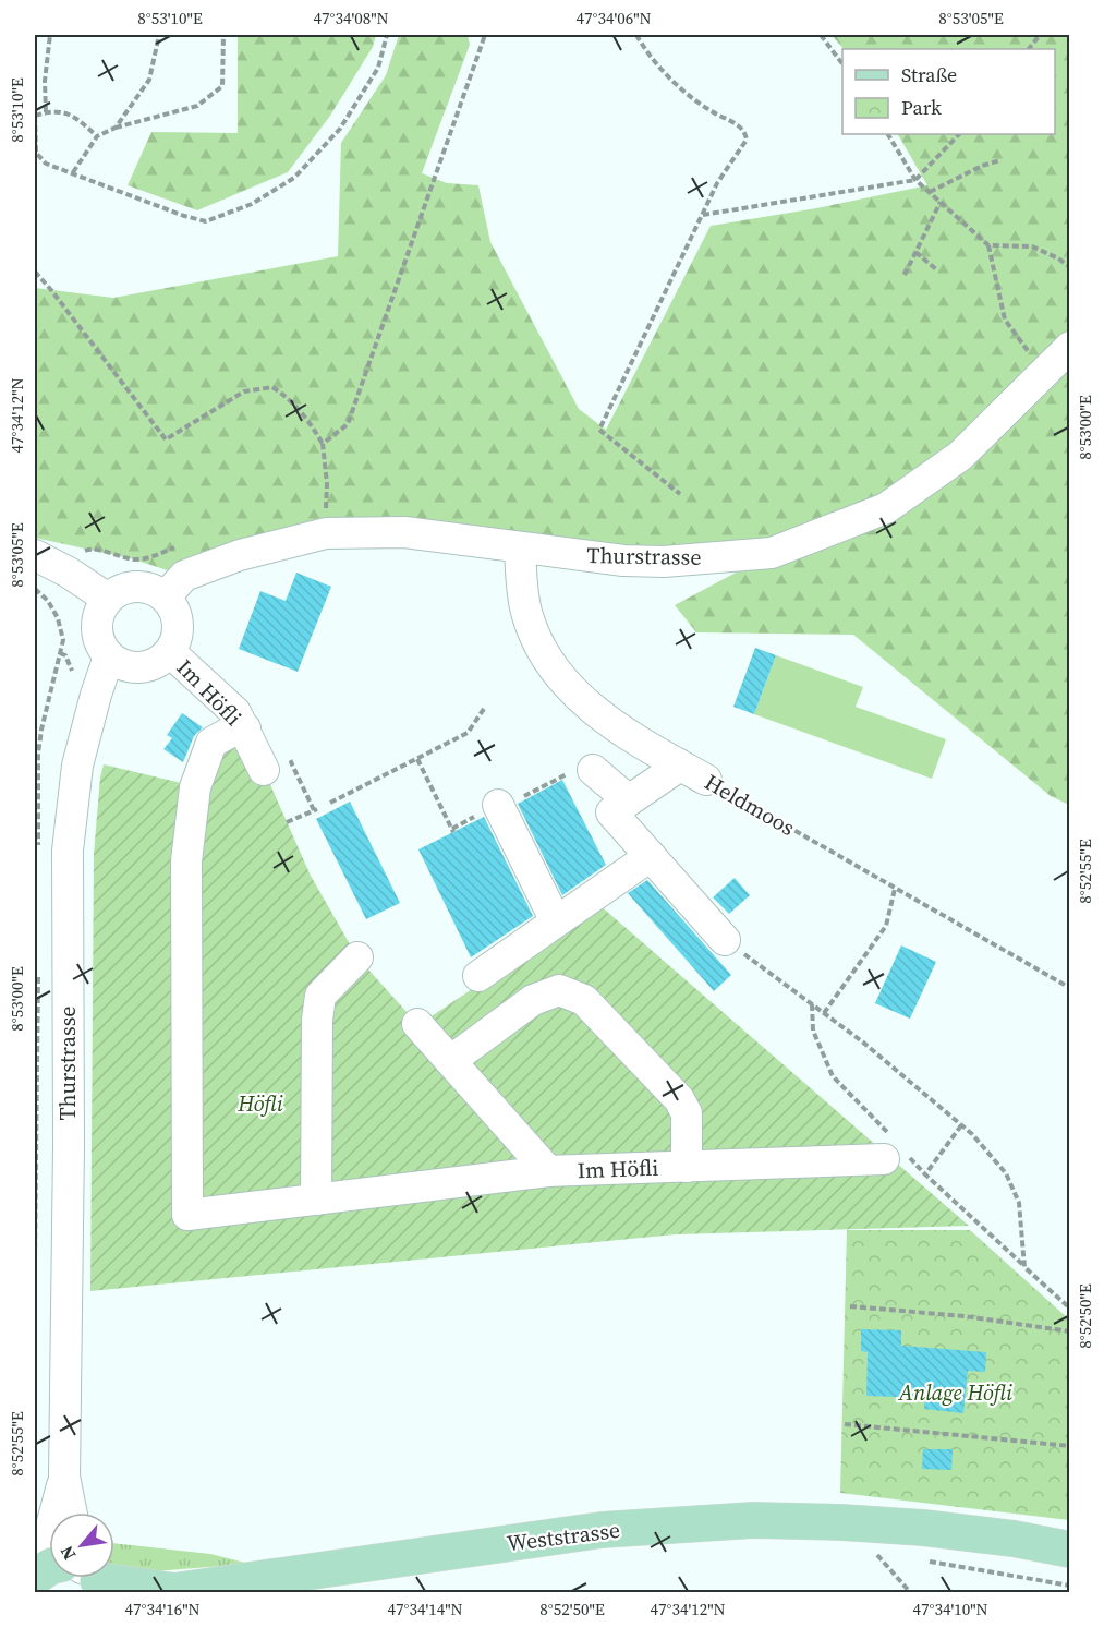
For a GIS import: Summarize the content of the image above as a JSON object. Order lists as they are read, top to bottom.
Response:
{
  "streets": {
    "main road": ["Weststrasse"],
    "street": ["Thurstrasse", "Im Höfli", "Heldmoos"]
  },
  "crossings": [
    ["Thurstrasse", "Im Höfli"],
    ["Thurstrasse", "Heldmoos"]
  ],
  "parks": ["Höfli", "Anlage Höfli"],
  "legend": ["Straße", "Park"],
  "north": "bottom left",
  "coordinates": [
    "8°53'10\"E",
    "47°34'08\"N",
    "47°34'06\"N",
    "8°53'05\"E",
    "47°34'12\"N",
    "8°53'00\"E",
    "8°52'55\"E",
    "8°52'50\"E",
    "47°34'16\"N",
    "47°34'14\"N",
    "47°34'10\"N"
  ]
}
